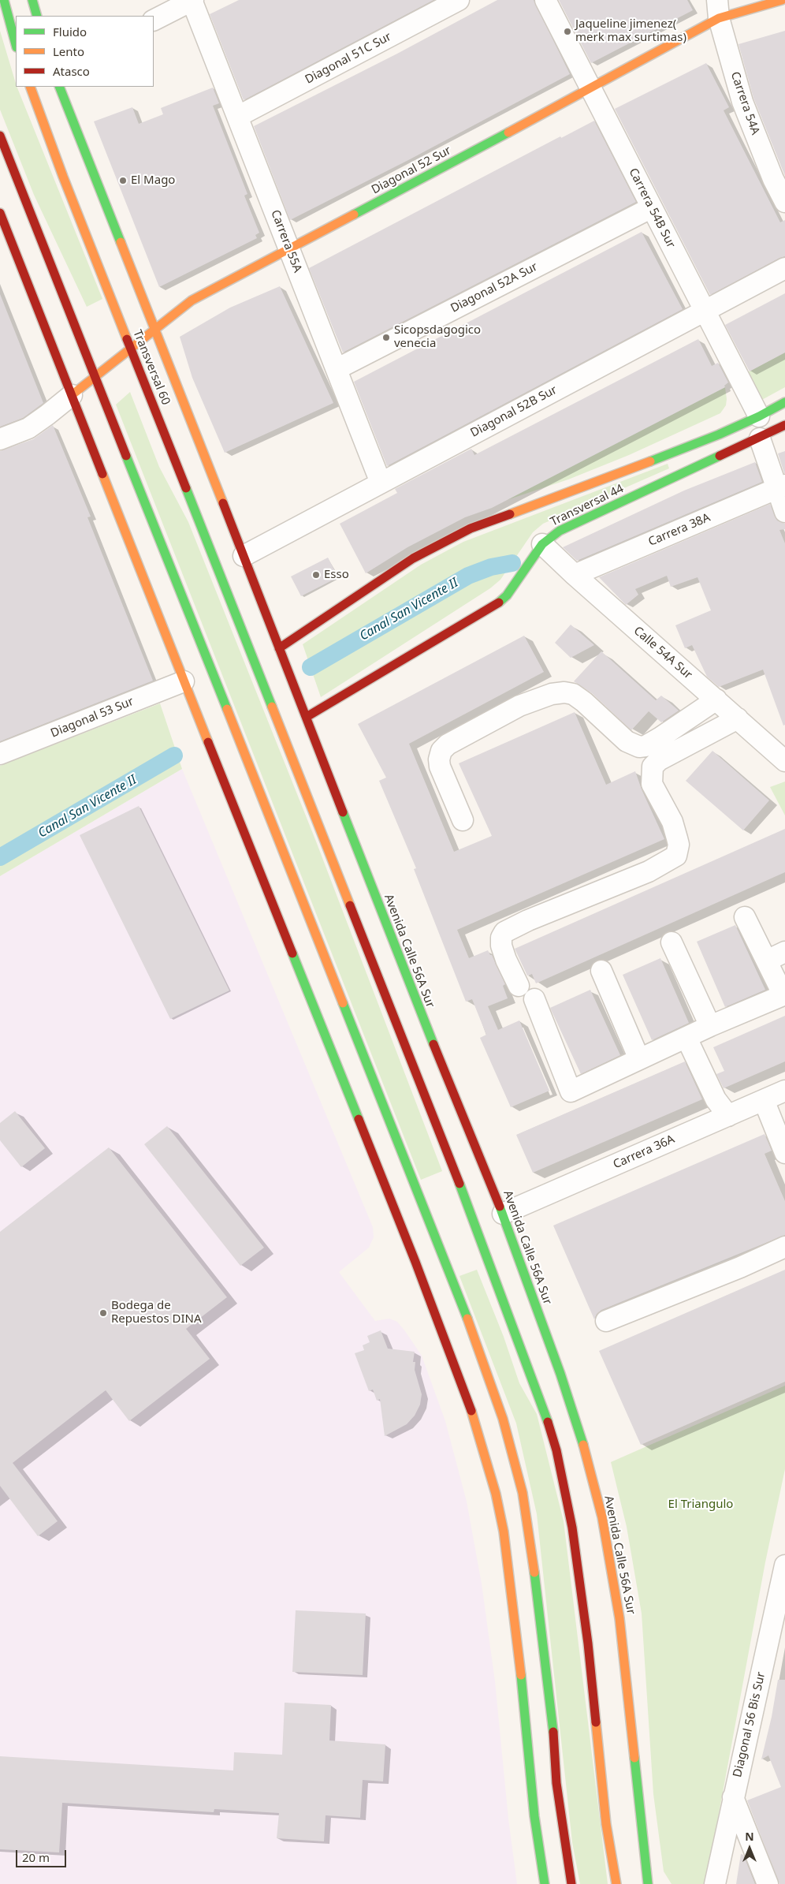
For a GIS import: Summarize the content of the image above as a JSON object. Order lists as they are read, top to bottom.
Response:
{
  "streets": {
    "main road": [
      "Diagonal 52 Sur",
      "Transversal 60",
      "Transversal 44",
      "Avenida Calle 56A Sur"
    ],
    "street": [
      "Diagonal 51C Sur",
      "Carrera 54A",
      "Carrera 54B Sur",
      "Carrera 55A",
      "Diagonal 52A Sur",
      "Diagonal 52B Sur",
      "Carrera 38A",
      "Calle 54A Sur",
      "Diagonal 53 Sur",
      "Carrera 36A",
      "Diagonal 56 Bis Sur"
    ]
  },
  "crossings": [
    ["Diagonal 51C Sur", "Carrera 55A"],
    ["Carrera 54A", "Diagonal 52 Sur"],
    ["Diagonal 52 Sur", "Carrera 54B Sur"],
    ["Diagonal 52 Sur", "Carrera 55A"],
    ["Diagonal 52 Sur", "Transversal 60"],
    ["Carrera 54B Sur", "Diagonal 52A Sur"],
    ["Carrera 54B Sur", "Diagonal 52B Sur"],
    ["Carrera 54B Sur", "Transversal 44"],
    ["Carrera 55A", "Diagonal 52A Sur"],
    ["Carrera 55A", "Diagonal 52B Sur"],
    ["Transversal 60", "Diagonal 52B Sur"],
    ["Transversal 60", "Transversal 44"],
    ["Transversal 60", "Avenida Calle 56A Sur"],
    ["Transversal 44", "Calle 54A Sur"],
    ["Transversal 44", "Avenida Calle 56A Sur"],
    ["Carrera 38A", "Calle 54A Sur"],
    ["Avenida Calle 56A Sur", "Carrera 36A"]
  ],
  "water": ["Canal San Vicente II"],
  "parks": ["El Triangulo"],
  "places": [
    "Jaqueline jimenez( merk max surtimas)",
    "El Mago",
    "Sicopsdagogico venecia",
    "Esso",
    "Bodega de Repuestos DINA"
  ],
  "legend": ["Fluido", "Lento", "Atasco"],
  "scale_bar": "20 m",
  "north": "top"
}
